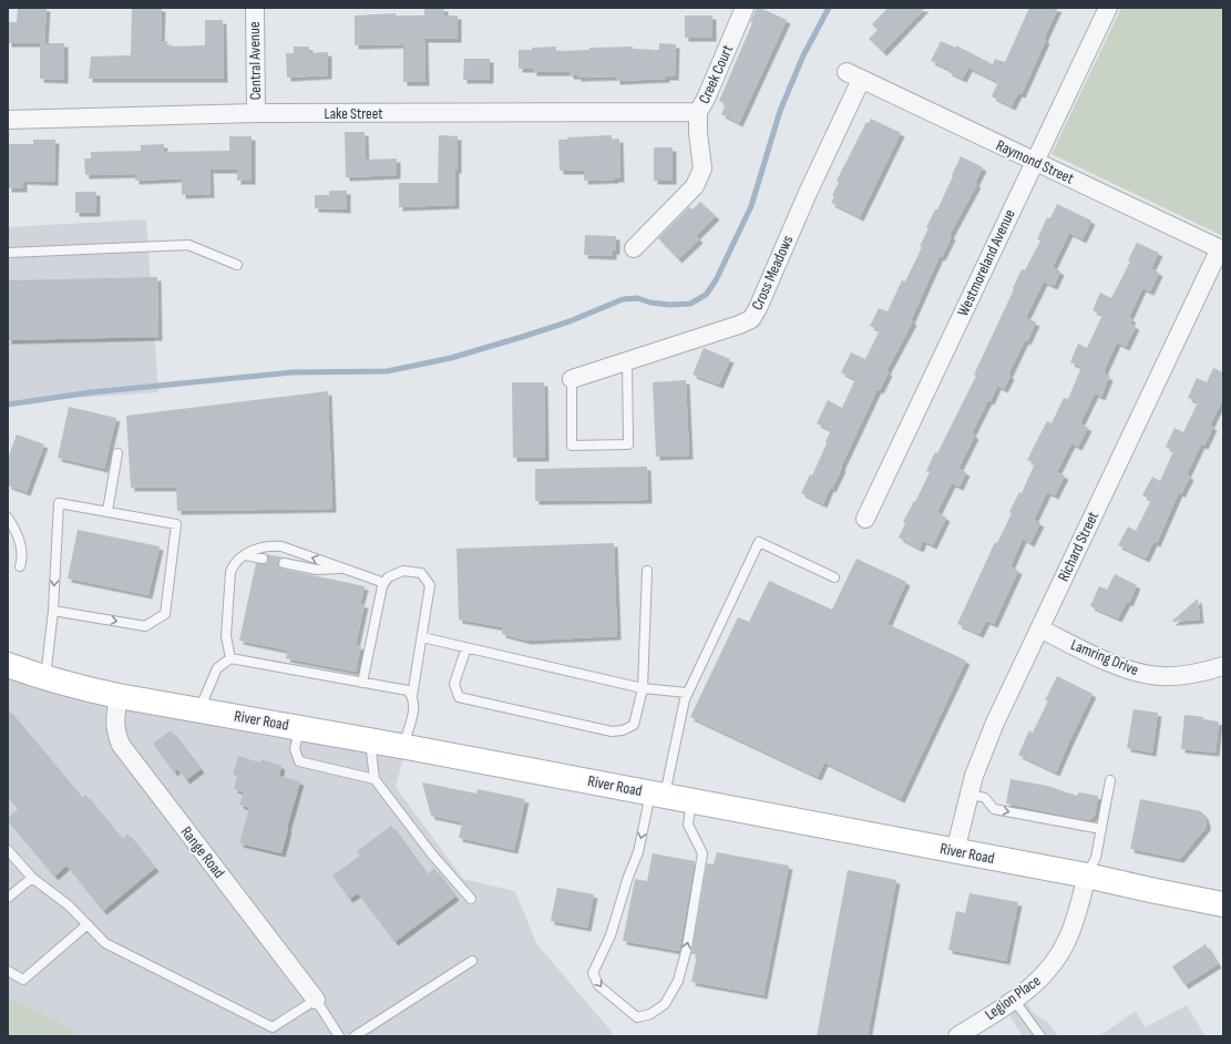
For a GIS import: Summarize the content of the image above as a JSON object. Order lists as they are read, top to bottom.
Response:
{
  "streets": {
    "main road": ["River Road"],
    "street": [
      "Central Avenue",
      "Creek Court",
      "Lake Street",
      "Raymond Street",
      "Westmoreland Avenue",
      "Cross Meadows",
      "Richard Street",
      "Lamring Drive",
      "Range Road",
      "Legion Place"
    ]
  },
  "crossings": [
    ["Central Avenue", "Lake Street"],
    ["Creek Court", "Lake Street"],
    ["Raymond Street", "Westmoreland Avenue"],
    ["Raymond Street", "Cross Meadows"],
    ["Raymond Street", "Richard Street"],
    ["Richard Street", "Lamring Drive"],
    ["Richard Street", "River Road"],
    ["River Road", "Range Road"],
    ["River Road", "Legion Place"]
  ]
}
